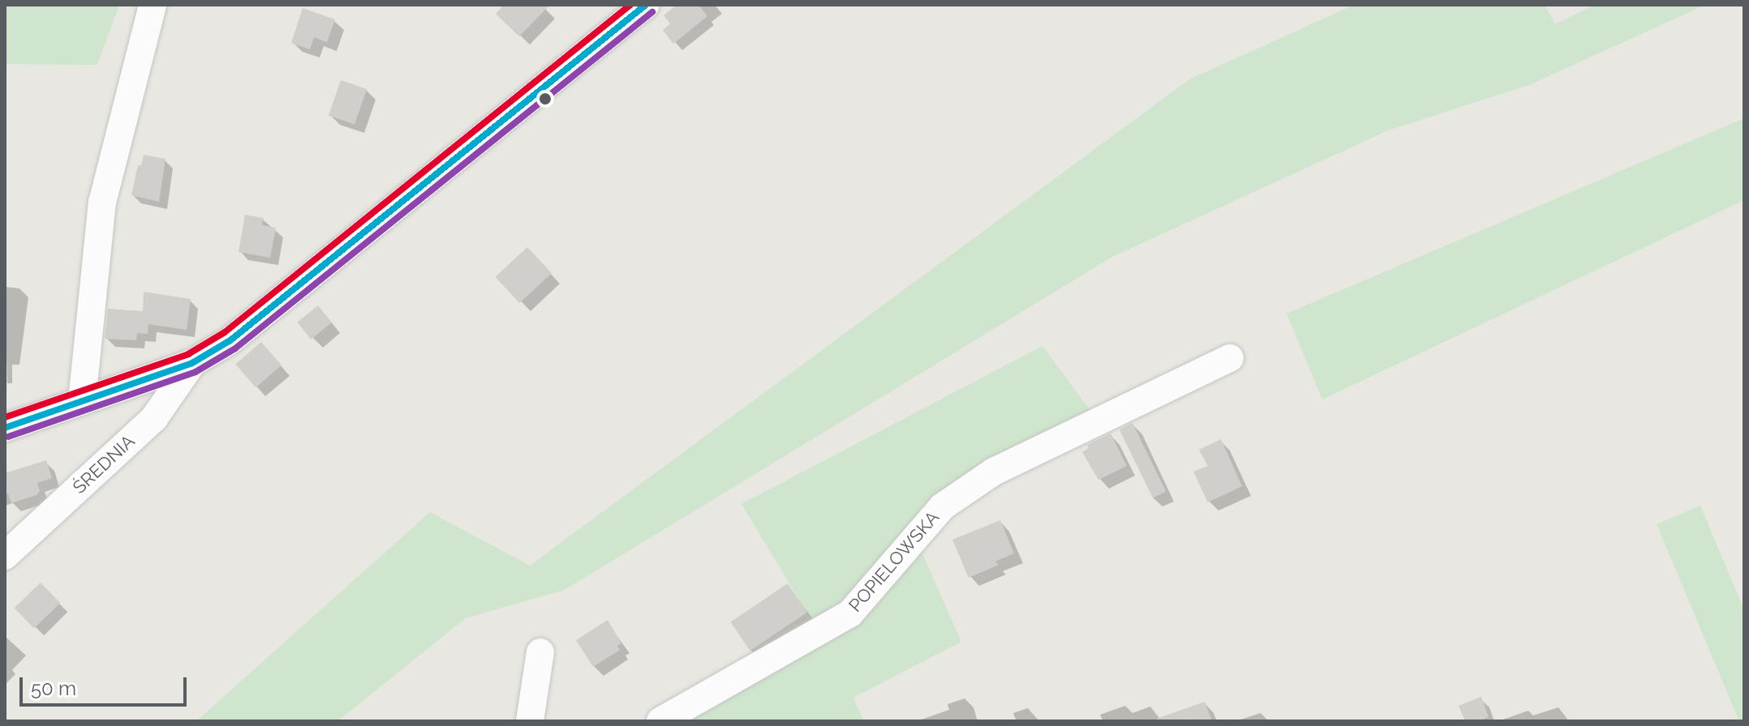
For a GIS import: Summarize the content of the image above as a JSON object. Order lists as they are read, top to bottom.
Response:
{
  "streets": {
    "street": ["ŚREDNIA", "POPIELOWSKA"]
  },
  "scale_bar": "50 m"
}
